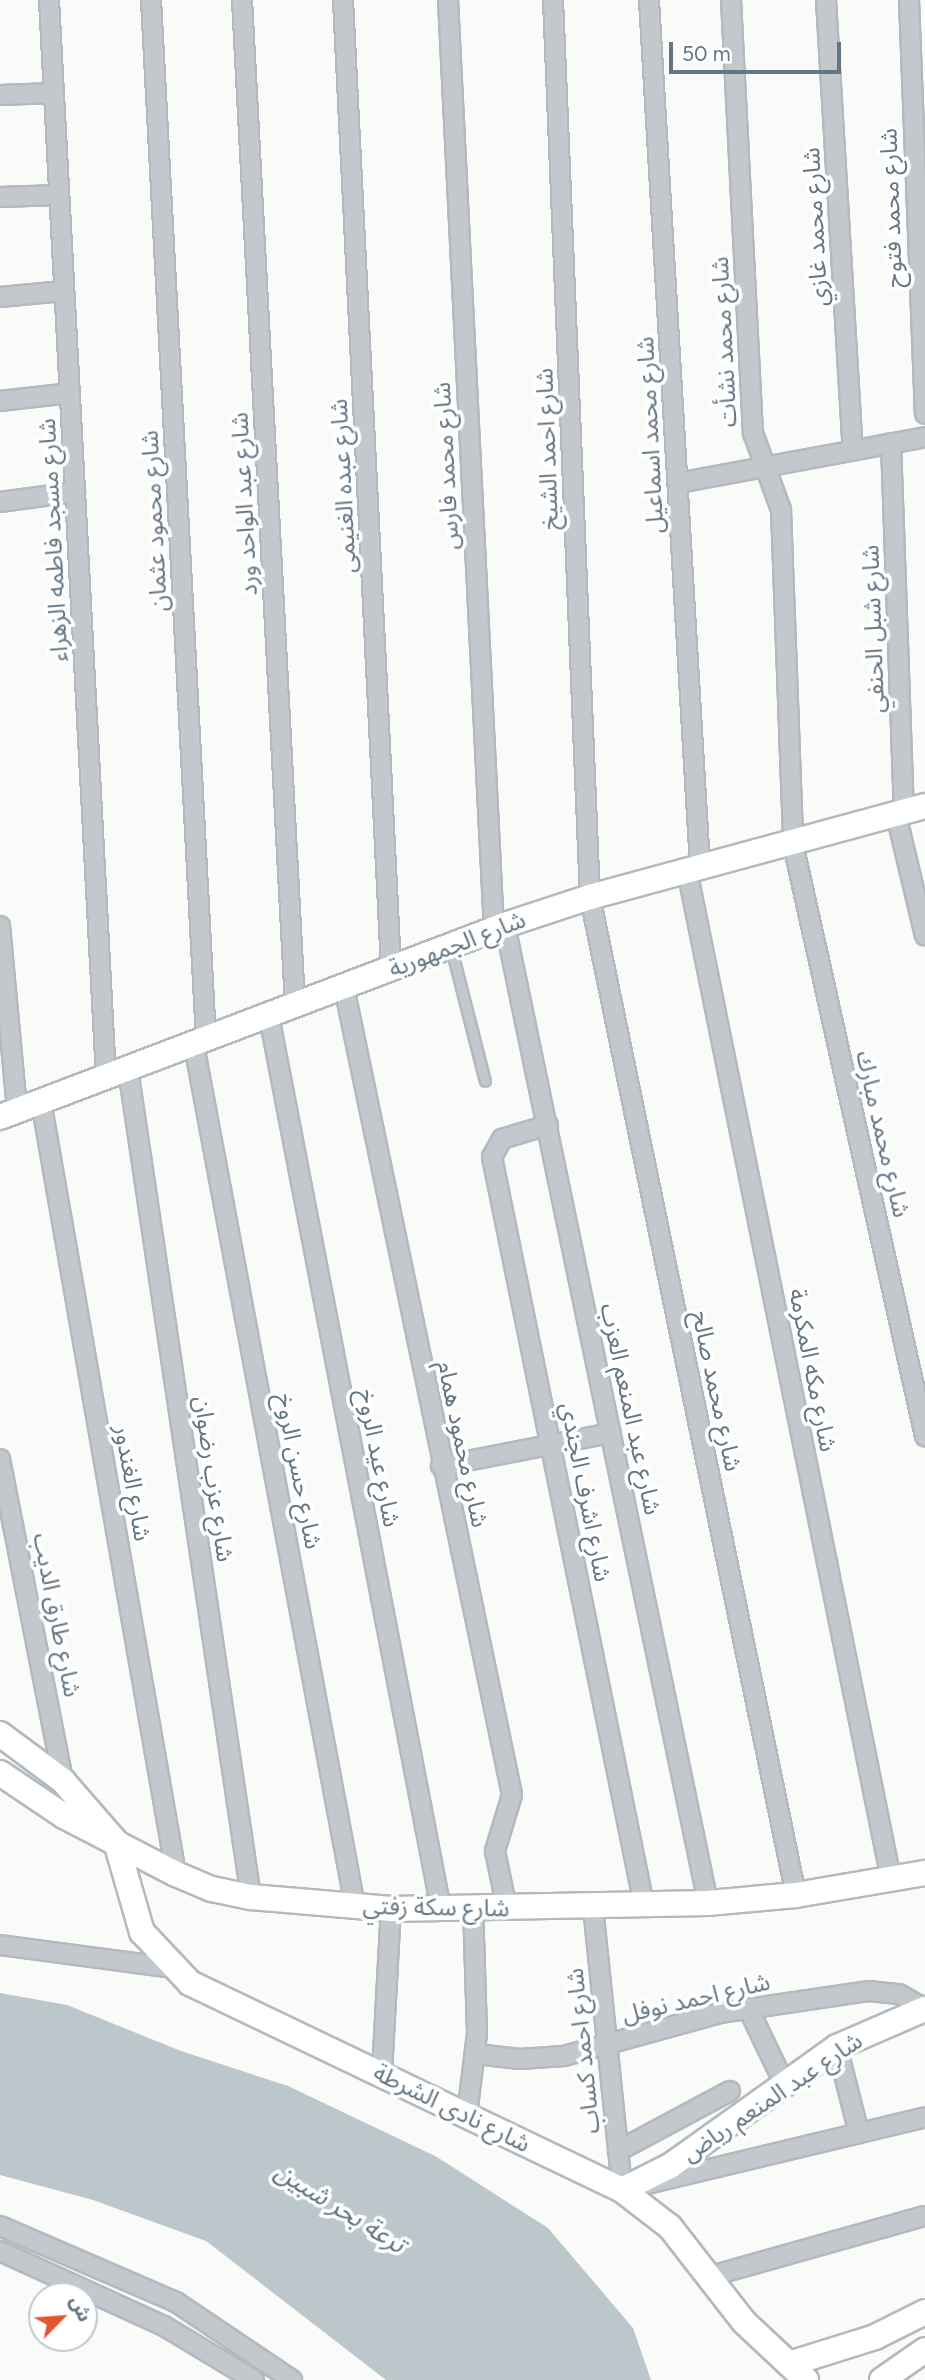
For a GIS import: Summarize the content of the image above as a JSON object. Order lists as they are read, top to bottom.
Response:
{
  "streets": {
    "street": [
      "شارع محمد فتوح",
      "شارع محمد غازي",
      "شارع محمد نشأت",
      "شارع محمد اسماعيل",
      "شارع احمد الشيخ",
      "شارع محمد فارس",
      "شارع عبده الغنيمى",
      "شارع عبد الواحد ورد",
      "شارع محمود عثمان",
      "شارع مسجد فاطمه الزهراء",
      "شارع شبل الحنفي",
      "شارع الجمهورية",
      "شارع محمد مبارك",
      "شارع مكه المكرمة",
      "شارع محمد صالح",
      "شارع عبد المنعم العزب",
      "شارع محمود همام",
      "شارع عيد الروخ",
      "شارع حسن الروخ",
      "شارع عزب رضوان",
      "شارع الغندور",
      "شارع اشرف الجندي",
      "شارع طارق الديب",
      "شارع سكة زفتي",
      "شارع احمد نوفل",
      "شارع احمد كساب",
      "شارع عبد المنعم رياض",
      "شارع نادى الشرطة"
    ]
  },
  "crossings": [
    ["شارع محمد نشأت", "شارع الجمهورية"],
    ["شارع محمد نشأت", "شارع محمد مبارك"],
    ["شارع محمد اسماعيل", "شارع الجمهورية"],
    ["شارع محمد اسماعيل", "شارع مكه المكرمة"],
    ["شارع احمد الشيخ", "شارع الجمهورية"],
    ["شارع احمد الشيخ", "شارع محمد صالح"],
    ["شارع محمد فارس", "شارع الجمهورية"],
    ["شارع محمد فارس", "شارع عبد المنعم العزب"],
    ["شارع عبده الغنيمى", "شارع الجمهورية"],
    ["شارع عبد الواحد ورد", "شارع الجمهورية"],
    ["شارع محمود عثمان", "شارع الجمهورية"],
    ["شارع محمود عثمان", "شارع حسن الروخ"],
    ["شارع مسجد فاطمه الزهراء", "شارع الجمهورية"],
    ["شارع مسجد فاطمه الزهراء", "شارع عزب رضوان"],
    ["شارع شبل الحنفي", "شارع الجمهورية"],
    ["شارع الجمهورية", "شارع محمد مبارك"],
    ["شارع الجمهورية", "شارع مكه المكرمة"],
    ["شارع الجمهورية", "شارع محمد صالح"],
    ["شارع الجمهورية", "شارع عبد المنعم العزب"],
    ["شارع الجمهورية", "شارع محمود همام"],
    ["شارع الجمهورية", "شارع عيد الروخ"],
    ["شارع الجمهورية", "شارع حسن الروخ"],
    ["شارع الجمهورية", "شارع عزب رضوان"],
    ["شارع الجمهورية", "شارع الغندور"],
    ["شارع مكه المكرمة", "شارع سكة زفتي"],
    ["شارع محمد صالح", "شارع سكة زفتي"],
    ["شارع عبد المنعم العزب", "شارع اشرف الجندي"],
    ["شارع عبد المنعم العزب", "شارع سكة زفتي"],
    ["شارع محمود همام", "شارع سكة زفتي"],
    ["شارع عيد الروخ", "شارع سكة زفتي"],
    ["شارع حسن الروخ", "شارع سكة زفتي"],
    ["شارع عزب رضوان", "شارع سكة زفتي"],
    ["شارع الغندور", "شارع سكة زفتي"],
    ["شارع اشرف الجندي", "شارع سكة زفتي"],
    ["شارع طارق الديب", "شارع سكة زفتي"],
    ["شارع سكة زفتي", "شارع احمد كساب"],
    ["شارع سكة زفتي", "شارع نادى الشرطة"],
    ["شارع احمد نوفل", "شارع احمد كساب"],
    ["شارع احمد نوفل", "شارع عبد المنعم رياض"],
    ["شارع احمد كساب", "شارع عبد المنعم رياض"],
    ["شارع احمد كساب", "شارع نادى الشرطة"],
    ["شارع عبد المنعم رياض", "شارع نادى الشرطة"]
  ],
  "water": ["ترعة بحر شبين"],
  "scale_bar": "50 m",
  "north": "top right"
}
